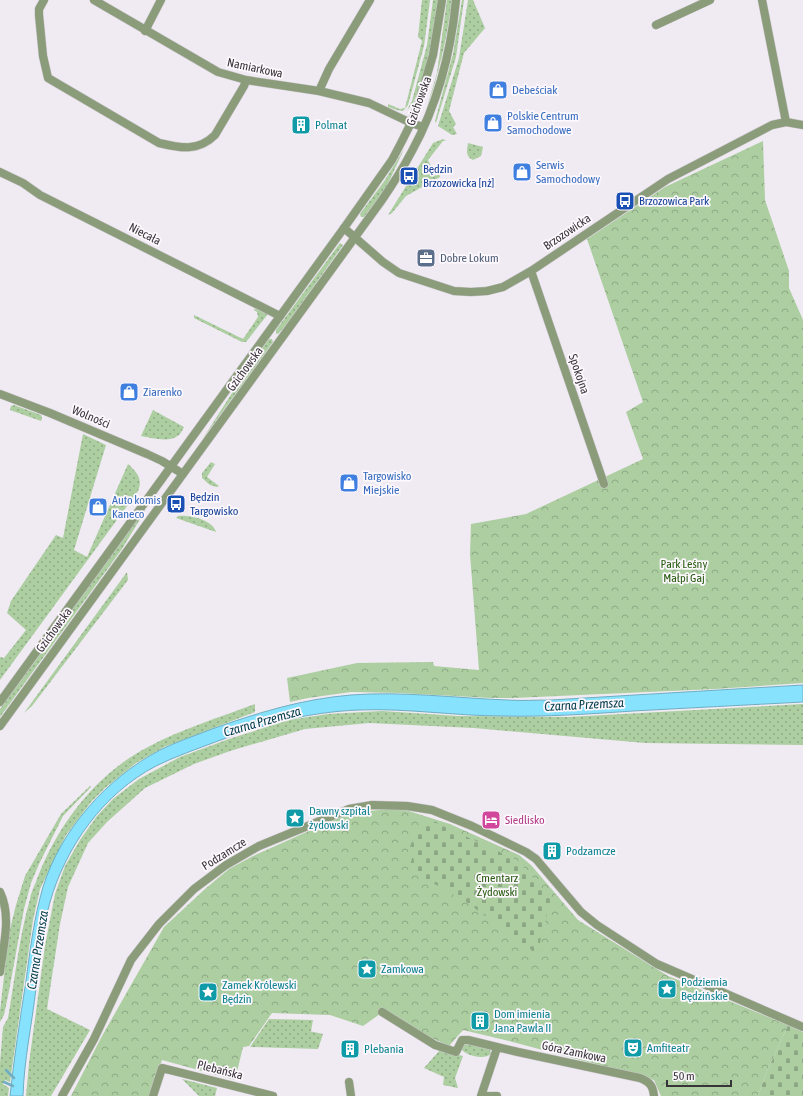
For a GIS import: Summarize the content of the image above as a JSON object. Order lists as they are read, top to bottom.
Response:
{
  "streets": {
    "street": [
      "Namiarkowa",
      "Gzichowska",
      "Brzozowicka",
      "Niecała",
      "Spokojna",
      "Wolności",
      "Podzamcze",
      "Góra Zamkowa",
      "Plebańska"
    ]
  },
  "crossings": [
    ["Namiarkowa", "Gzichowska"],
    ["Gzichowska", "Brzozowicka"],
    ["Gzichowska", "Niecała"],
    ["Gzichowska", "Wolności"],
    ["Brzozowicka", "Spokojna"]
  ],
  "water": ["Czarna Przemsza"],
  "parks": ["Park Leśny Małpi Gaj", "Cmentarz Żydowski"],
  "places": {
    "shop": [
      "Debeściak",
      "Polskie Centrum Samochodowe",
      "Serwis Samochodowy",
      "Ziarenko",
      "Targowisko Miejskie",
      "Auto komis Kaneco"
    ],
    "building": [
      "Polmat",
      "Podzamcze",
      "Dom imienia Jana Pawła II",
      "Plebania"
    ],
    "bus stop": ["Będzin Brzozowicka [nż]", "Brzozowica Park", "Będzin Targowisko"],
    "office": ["Dobre Lokum"],
    "place": [
      "Dawny szpital żydowski",
      "Zamkowa",
      "Podziemia Będzińskie",
      "Zamek Królewski Będzin"
    ],
    "hotel": ["Siedlisko"],
    "theatre": ["Amfiteatr"]
  },
  "scale_bar": "50 m"
}
